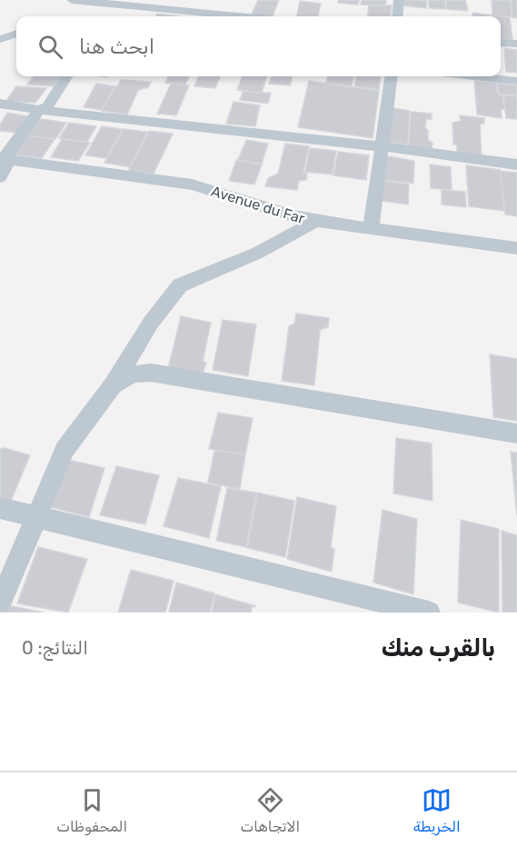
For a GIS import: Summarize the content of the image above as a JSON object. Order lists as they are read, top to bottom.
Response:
{
  "streets": {
    "street": ["Avenue du Far"]
  },
  "page": {
    "search": "ابحث هنا",
    "heading": ["بالقرب منك", "النتائج: 0"],
    "nav": ["الخريطة", "الاتجاهات", "المحفوظات"]
  }
}
